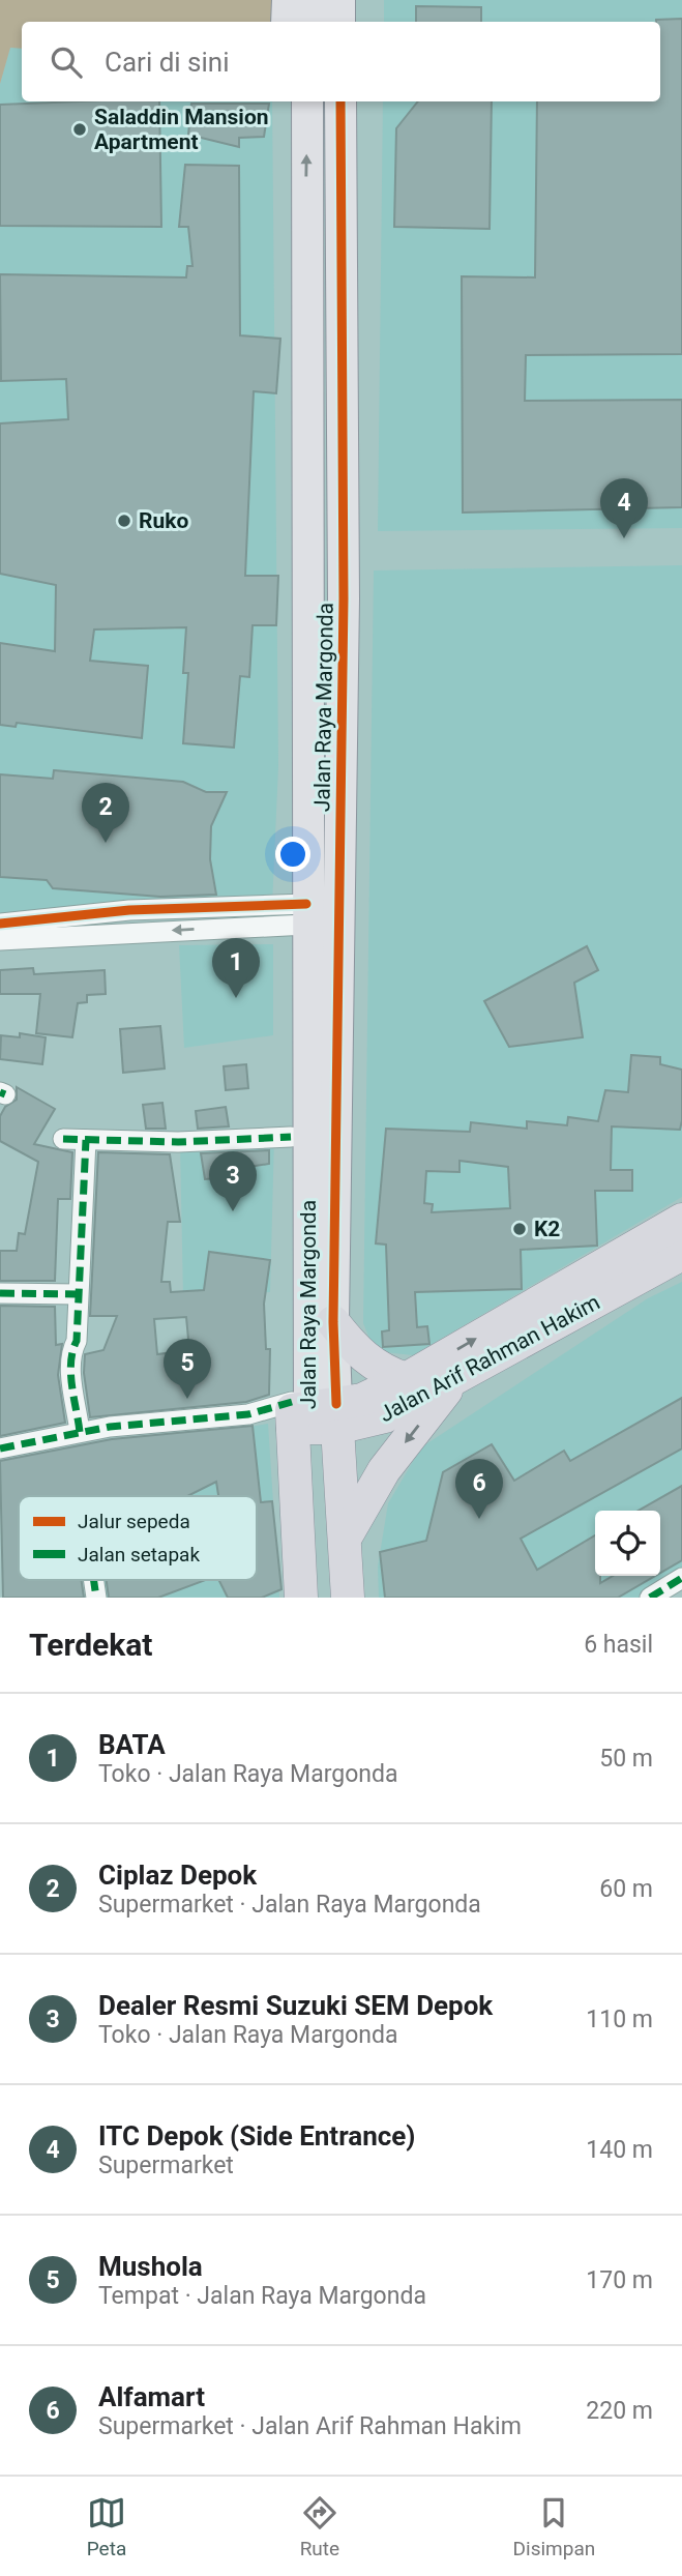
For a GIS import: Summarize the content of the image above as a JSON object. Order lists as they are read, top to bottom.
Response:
{
  "streets": {
    "highway": ["Jalan Raya Margonda", "Jalan Arif Rahman Hakim"]
  },
  "crossings": [
    ["Jalan Raya Margonda", "Jalan Arif Rahman Hakim"]
  ],
  "places": ["Saladdin Mansion Apartment", "Ruko", "K2"],
  "legend": ["Jalur sepeda", "Jalan setapak"],
  "page": {
    "search": "Cari di sini",
    "pins": [
      "4",
      "2",
      "1",
      "3",
      "5",
      "6"
    ],
    "heading": ["Terdekat", "6 hasil"],
    "list": [
      {
        "mark": "1",
        "name": "BATA",
        "note": "Toko · Jalan Raya Margonda",
        "value": "50 m"
      },
      {
        "mark": "2",
        "name": "Ciplaz Depok",
        "note": "Supermarket · Jalan Raya Margonda",
        "value": "60 m"
      },
      {
        "mark": "3",
        "name": "Dealer Resmi Suzuki SEM Depok",
        "note": "Toko · Jalan Raya Margonda",
        "value": "110 m"
      },
      {
        "mark": "4",
        "name": "ITC Depok (Side Entrance)",
        "note": "Supermarket",
        "value": "140 m"
      },
      {
        "mark": "5",
        "name": "Mushola",
        "note": "Tempat · Jalan Raya Margonda",
        "value": "170 m"
      },
      {
        "mark": "6",
        "name": "Alfamart",
        "note": "Supermarket · Jalan Arif Rahman Hakim",
        "value": "220 m"
      }
    ],
    "nav": ["Peta", "Rute", "Disimpan"]
  }
}
